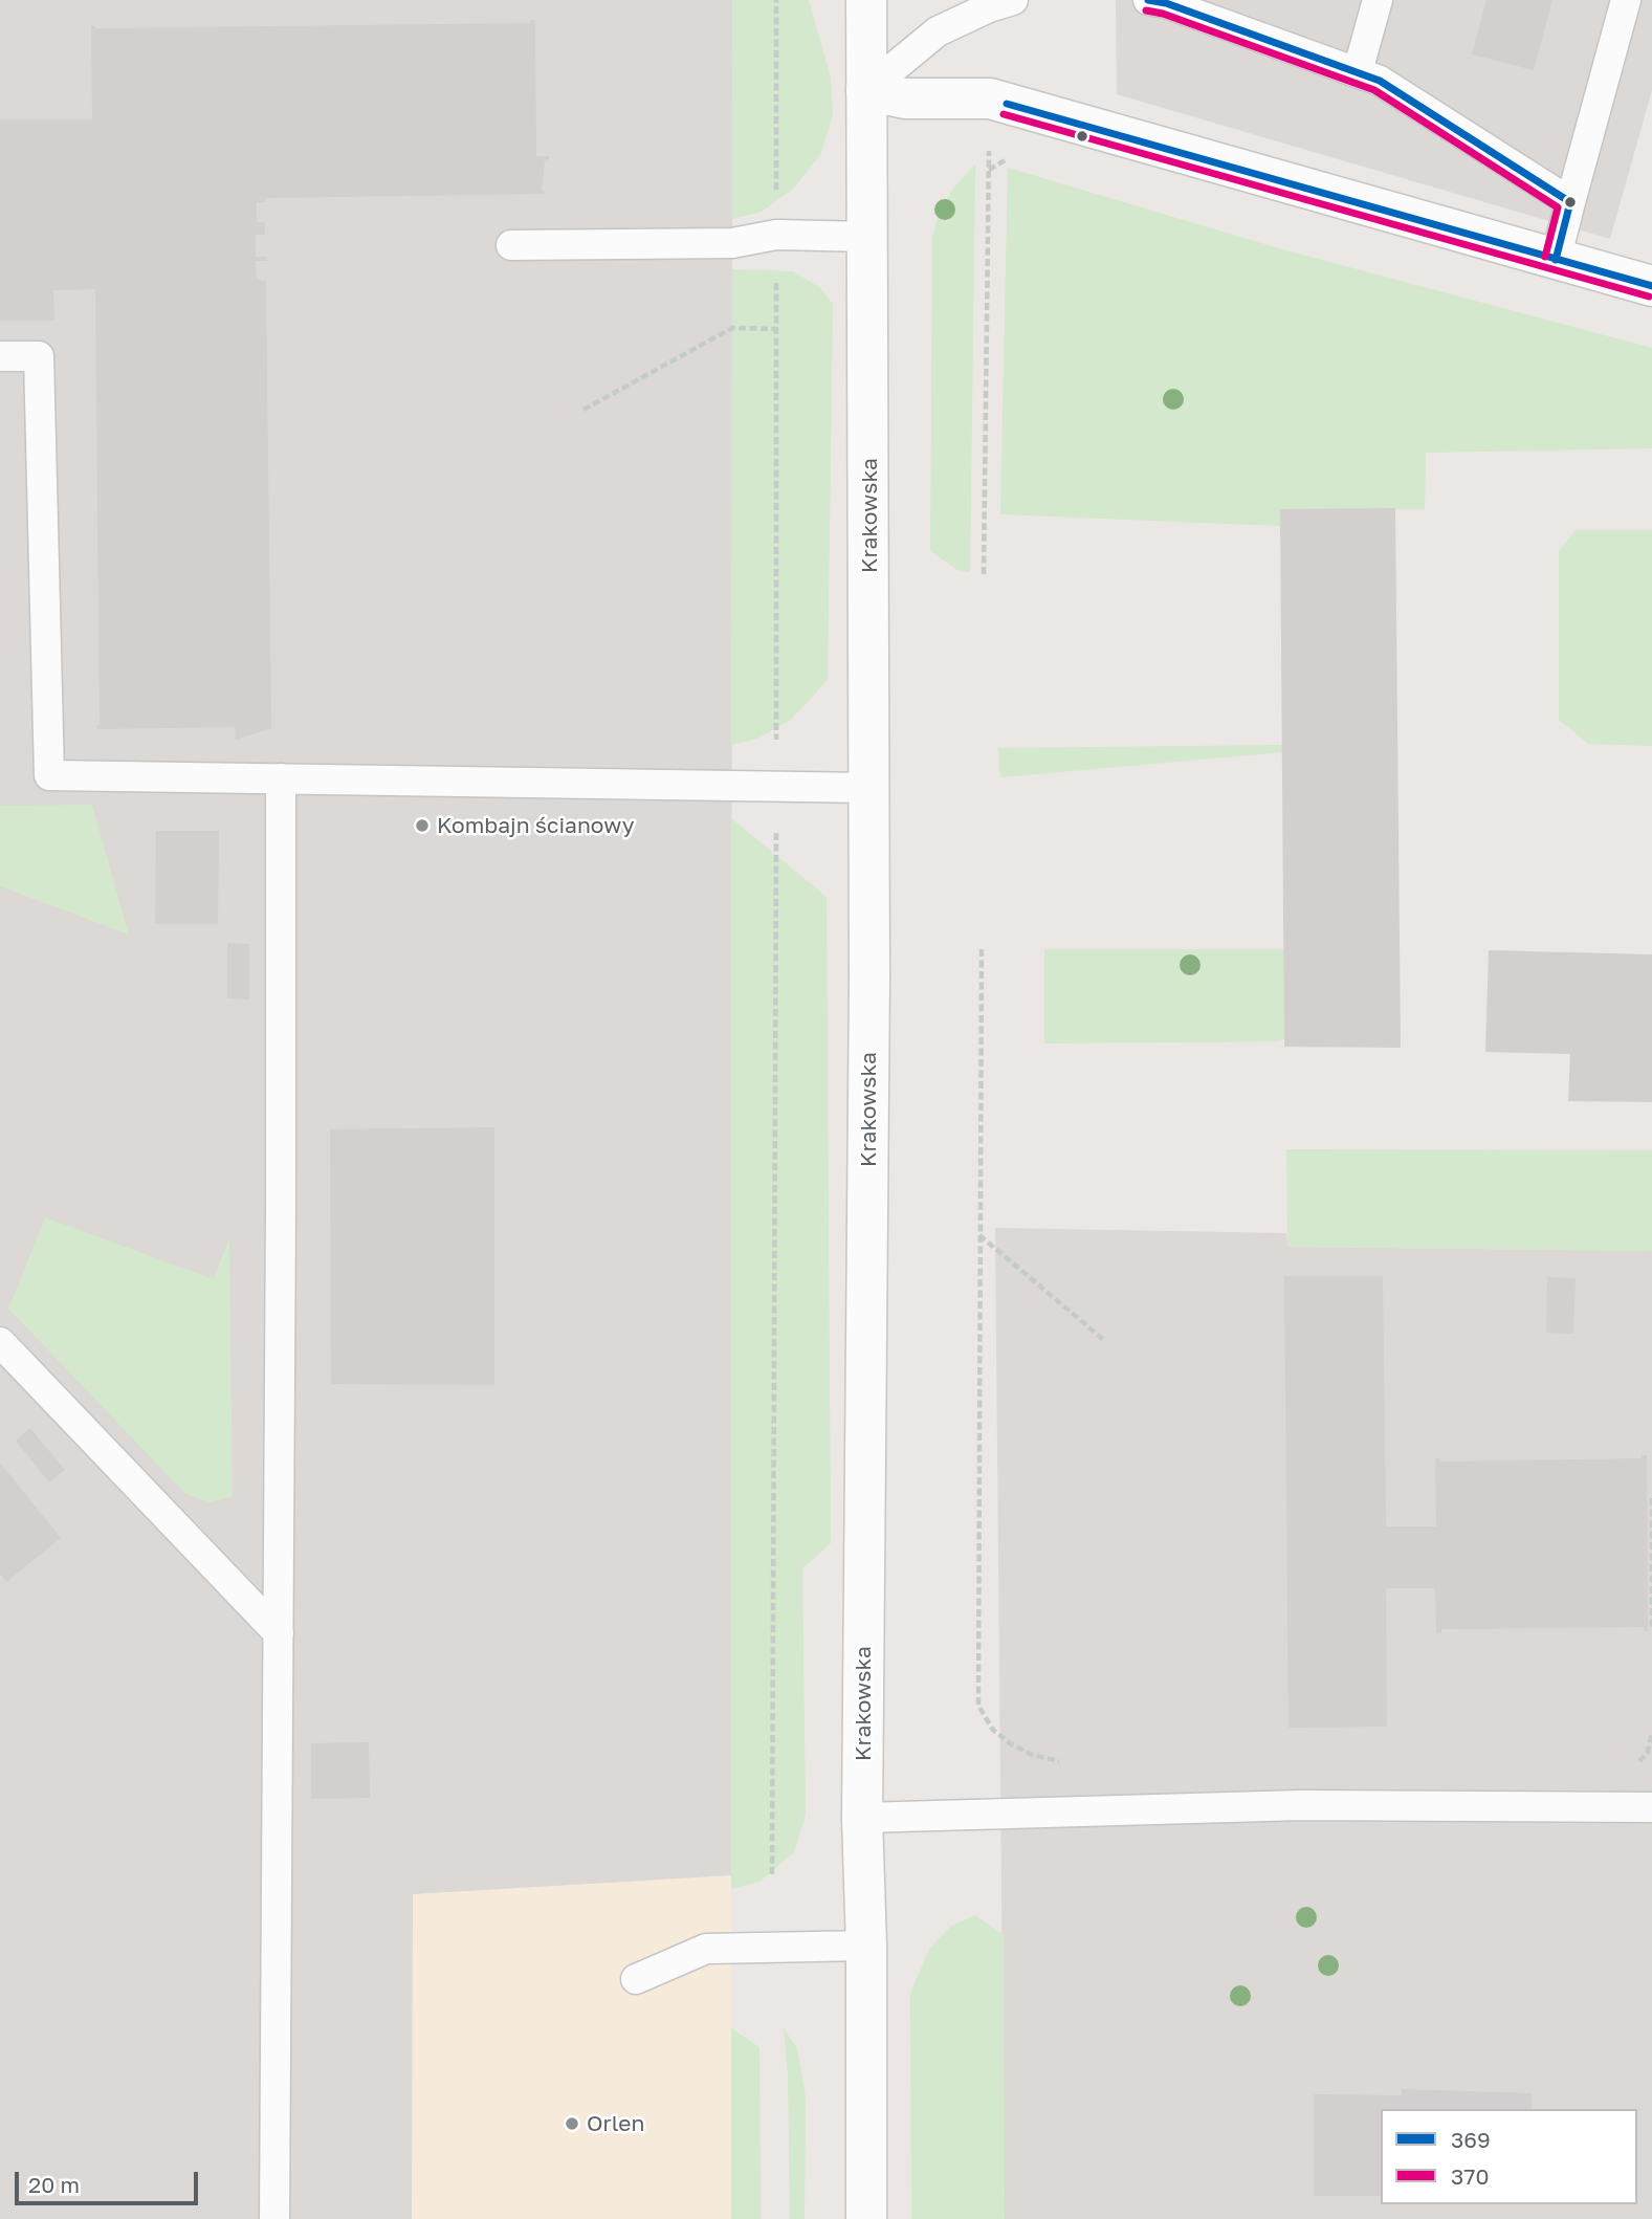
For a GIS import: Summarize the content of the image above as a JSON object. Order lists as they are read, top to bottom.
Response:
{
  "streets": {
    "street": ["Krakowska"]
  },
  "places": ["Kombajn ścianowy", "Orlen"],
  "lines": ["transit line 369", "transit line 370"],
  "legend": ["369", "370"],
  "scale_bar": "20 m"
}
